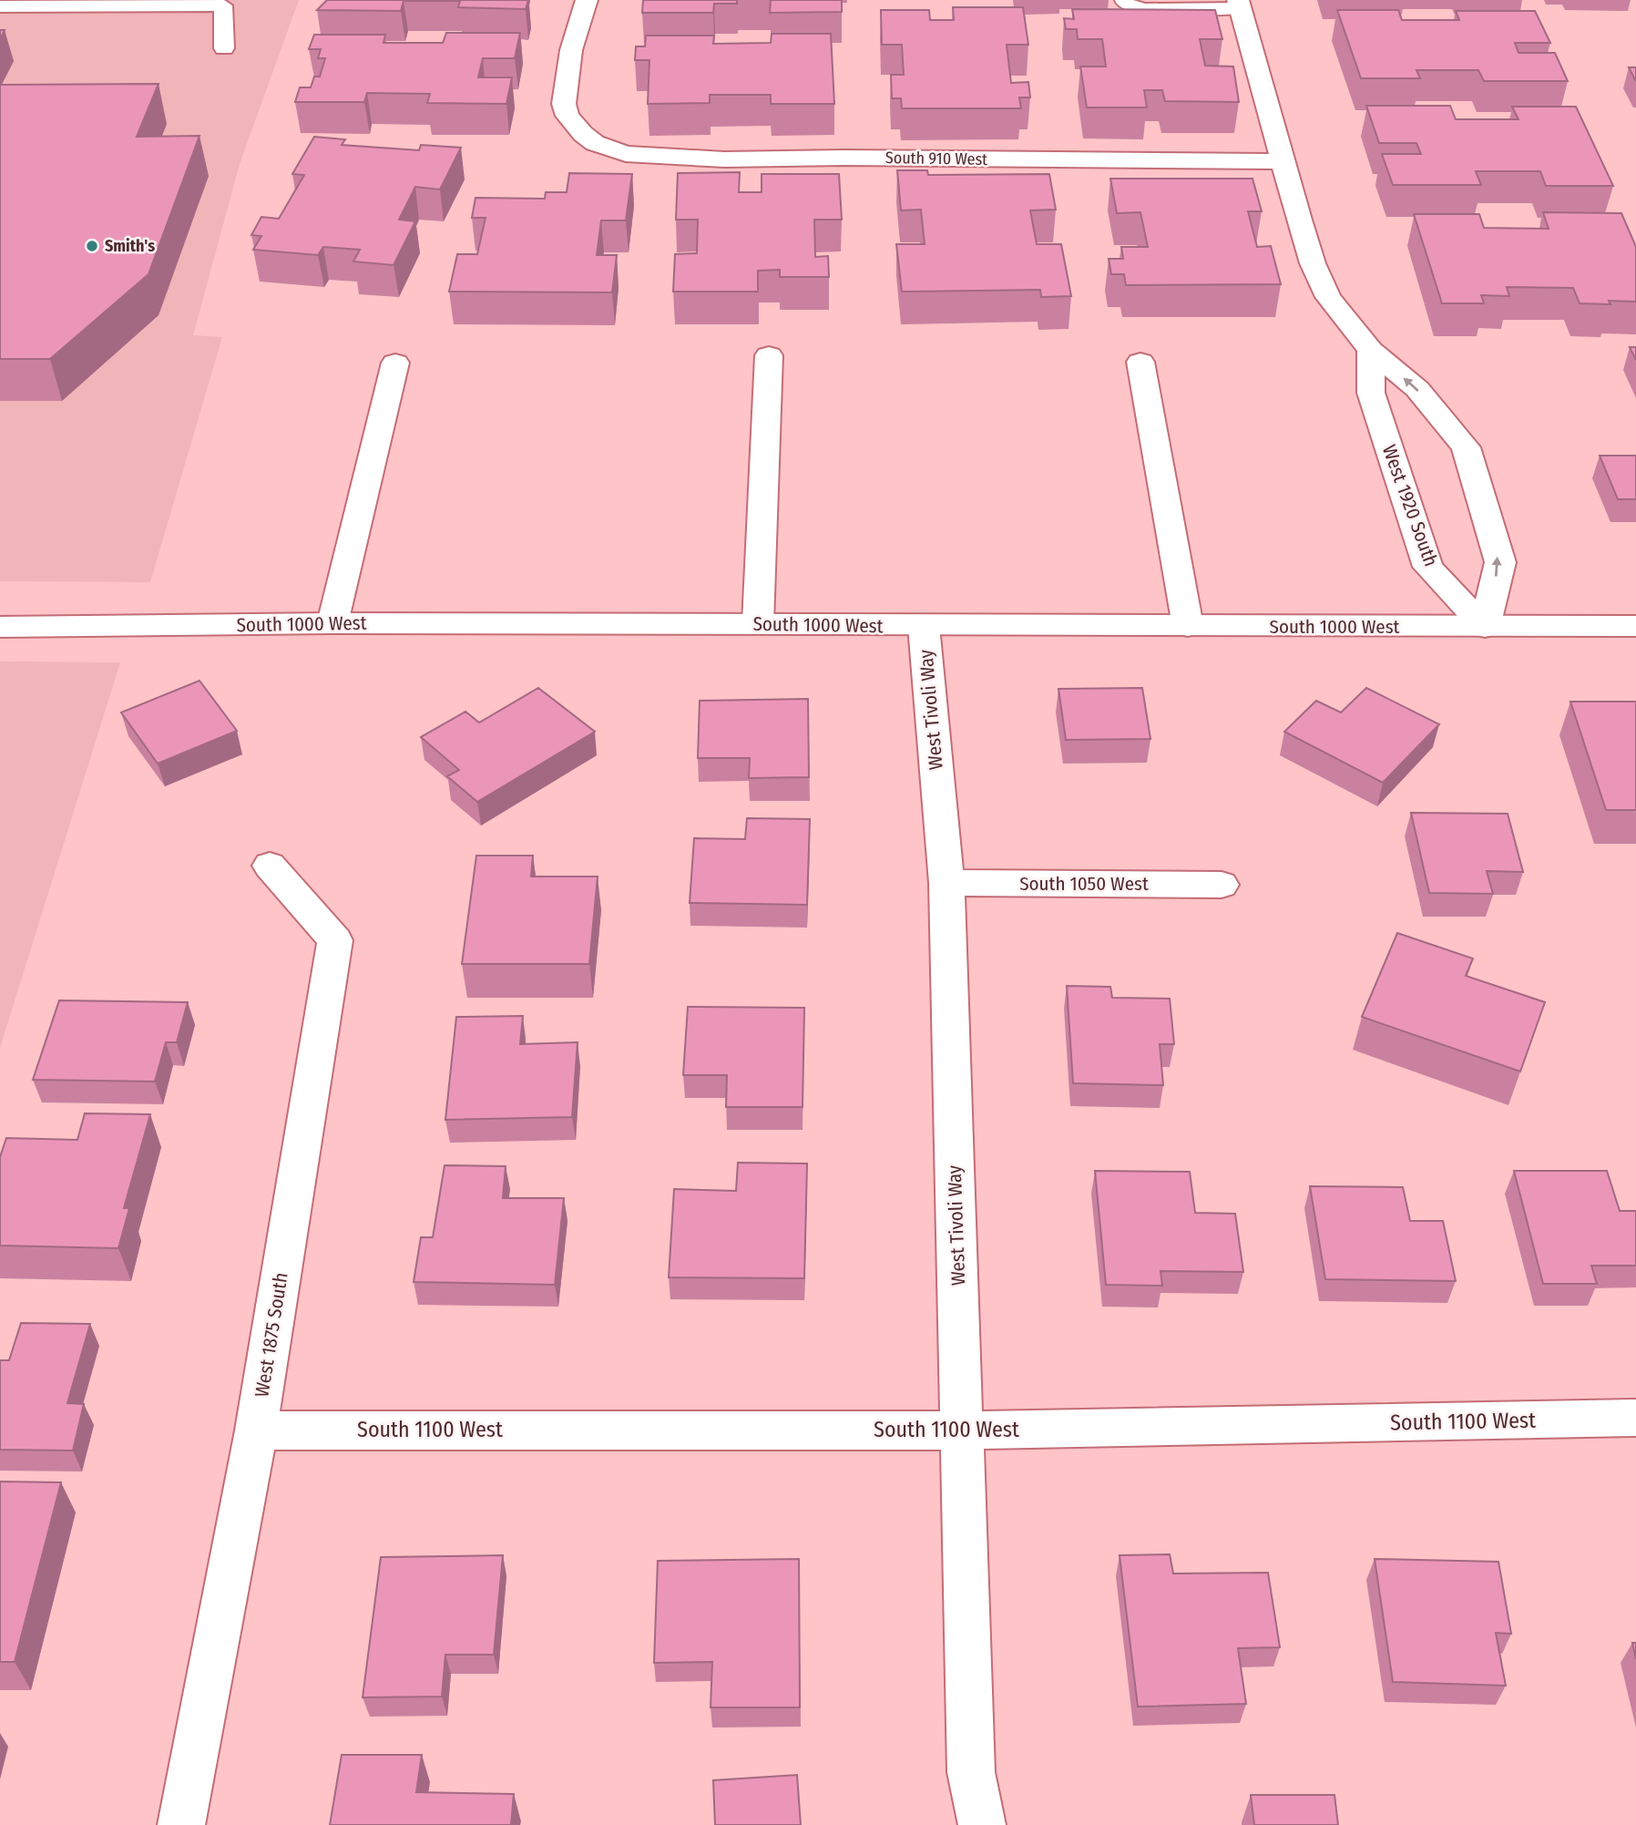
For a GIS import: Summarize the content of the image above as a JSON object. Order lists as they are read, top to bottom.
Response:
{
  "streets": {
    "street": [
      "South 910 West",
      "West 1920 South",
      "South 1000 West",
      "West Tivoli Way",
      "South 1050 West",
      "West 1875 South",
      "South 1100 West"
    ]
  },
  "crossings": [
    ["West 1920 South", "South 1000 West"],
    ["South 1000 West", "West Tivoli Way"],
    ["West Tivoli Way", "South 1050 West"],
    ["West Tivoli Way", "South 1100 West"],
    ["West 1875 South", "South 1100 West"]
  ],
  "places": ["Smith's"]
}
